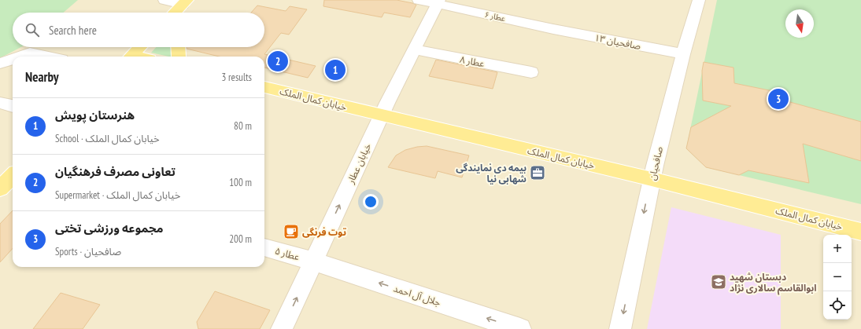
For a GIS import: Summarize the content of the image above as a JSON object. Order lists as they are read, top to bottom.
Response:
{
  "streets": {
    "main road": ["خیابان کمال الملک"],
    "street": [
      "عطار ۶",
      "صافحیان ۱۳",
      "عطار ۸",
      "خیابان عطار",
      "صافحیان",
      "عطار ۵",
      "جلال آل احمد"
    ]
  },
  "crossings": [
    ["عطار ۶", "صافحیان ۱۳"],
    ["عطار ۶", "خیابان عطار"],
    ["صافحیان ۱۳", "صافحیان"],
    ["عطار ۸", "خیابان عطار"],
    ["خیابان کمال الملک", "خیابان عطار"],
    ["خیابان کمال الملک", "صافحیان"],
    ["خیابان عطار", "عطار ۵"],
    ["خیابان عطار", "جلال آل احمد"],
    ["عطار ۵", "جلال آل احمد"]
  ],
  "one_way": ["خیابان عطار", "صافحیان", "جلال آل احمد"],
  "places": {
    "office": ["بیمه دی نمایندگی شهابی نیا"],
    "cafe": ["توت فرنگی"],
    "school or university": ["دبستان شهید ابوالقاسم سالاری نژاد"]
  },
  "north": "bottom",
  "page": {
    "search": "Search here",
    "pins": ["2", "1", "3"],
    "heading": ["Nearby", "3 results"],
    "list": [
      {
        "mark": "1",
        "name": "هنرستان پویش",
        "note": "School · خیابان کمال الملک",
        "value": "80 m"
      },
      {
        "mark": "2",
        "name": "تعاونی مصرف فرهنگیان",
        "note": "Supermarket · خیابان کمال الملک",
        "value": "100 m"
      },
      {
        "mark": "3",
        "name": "مجموعه ورزشی تختی",
        "note": "Sports · صافحیان",
        "value": "200 m"
      }
    ],
    "map_buttons": ["+", "−"]
  }
}
